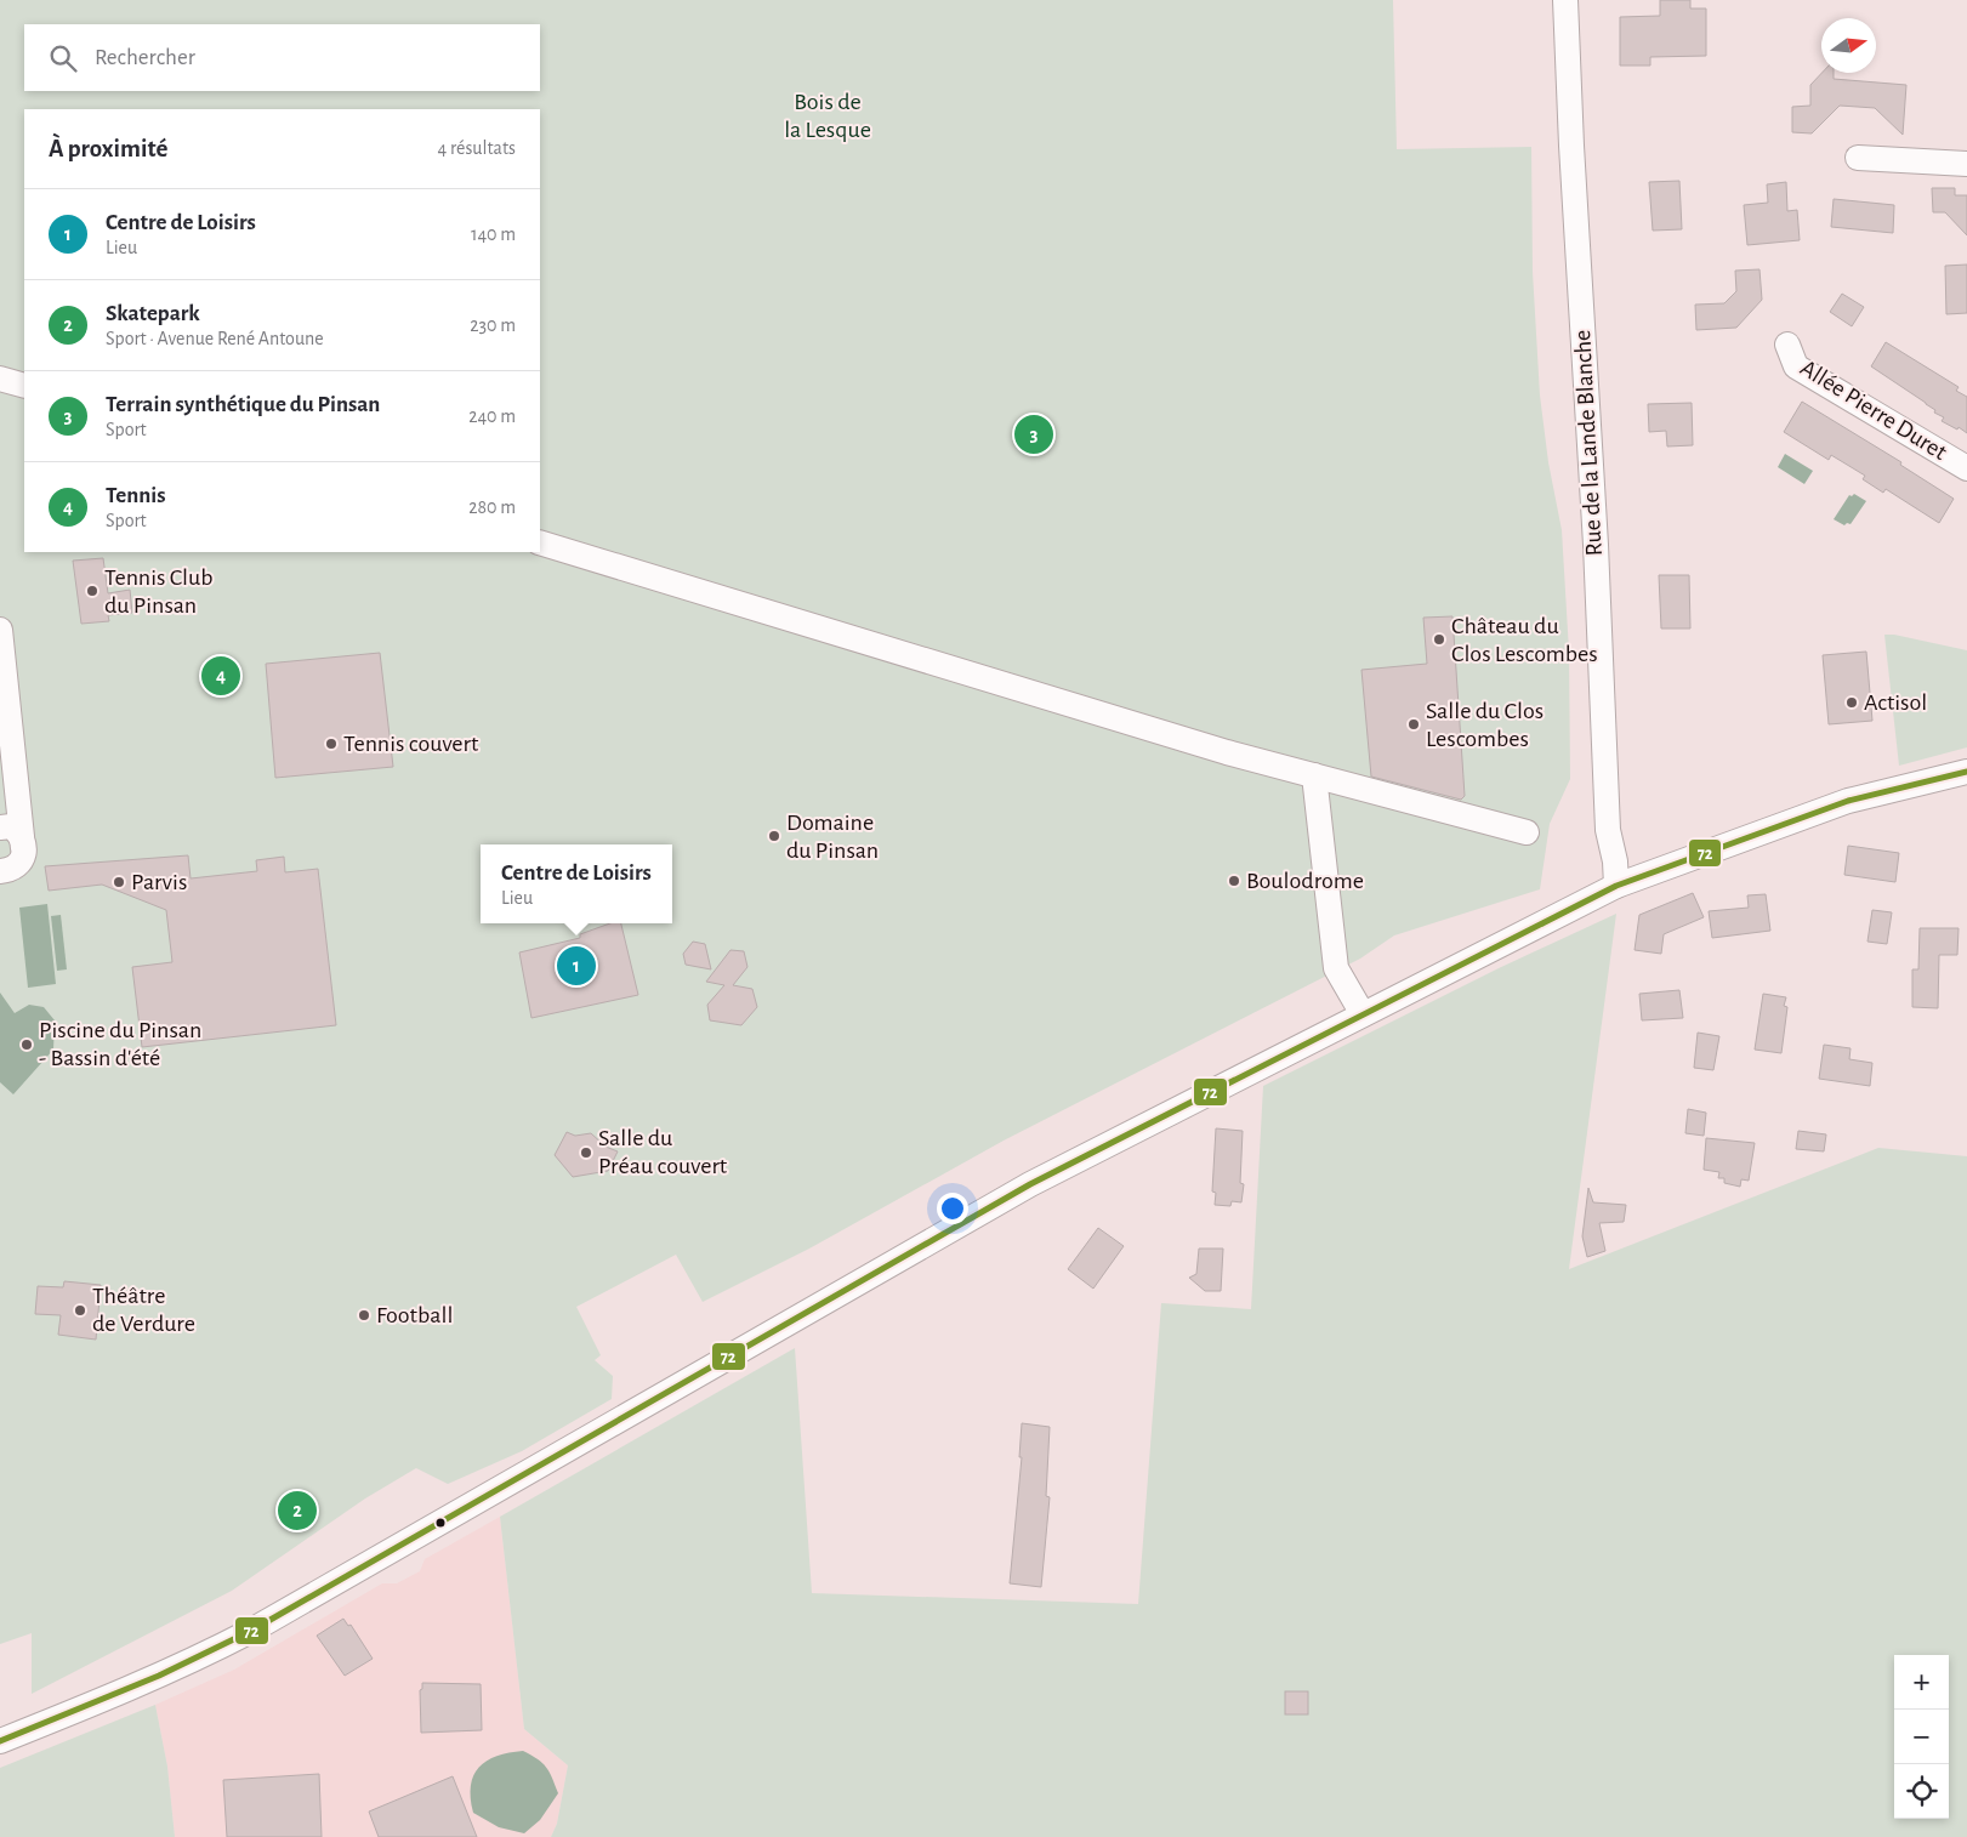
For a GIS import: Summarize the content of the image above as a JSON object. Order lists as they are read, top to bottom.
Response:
{
  "streets": {
    "street": ["Allée Pierre Duret", "Rue de la Lande Blanche"]
  },
  "parks": ["Bois de la Lesque"],
  "places": [
    "Tennis Club du Pinsan",
    "Château du Clos Lescombes",
    "Actisol",
    "Salle du Clos Lescombes",
    "Tennis couvert",
    "Domaine du Pinsan",
    "Boulodrome",
    "Parvis",
    "Piscine du Pinsan - Bassin d'été",
    "Salle du Préau couvert",
    "Théâtre de Verdure",
    "Football"
  ],
  "lines": ["transit line 72"],
  "north": "right",
  "page": {
    "search": "Rechercher",
    "heading": ["À proximité", "4 résultats"],
    "list": [
      {
        "mark": "1",
        "name": "Centre de Loisirs",
        "note": "Lieu",
        "value": "140 m"
      },
      {
        "mark": "2",
        "name": "Skatepark",
        "note": "Sport · Avenue René Antoune",
        "value": "230 m"
      },
      {
        "mark": "3",
        "name": "Terrain synthétique du Pinsan",
        "note": "Sport",
        "value": "240 m"
      },
      {
        "mark": "4",
        "name": "Tennis",
        "note": "Sport",
        "value": "280 m"
      }
    ],
    "pins": [
      "3",
      "4",
      "1",
      "2"
    ],
    "popup": ["Centre de Loisirs", "Lieu"],
    "map_buttons": ["+", "−"]
  }
}
